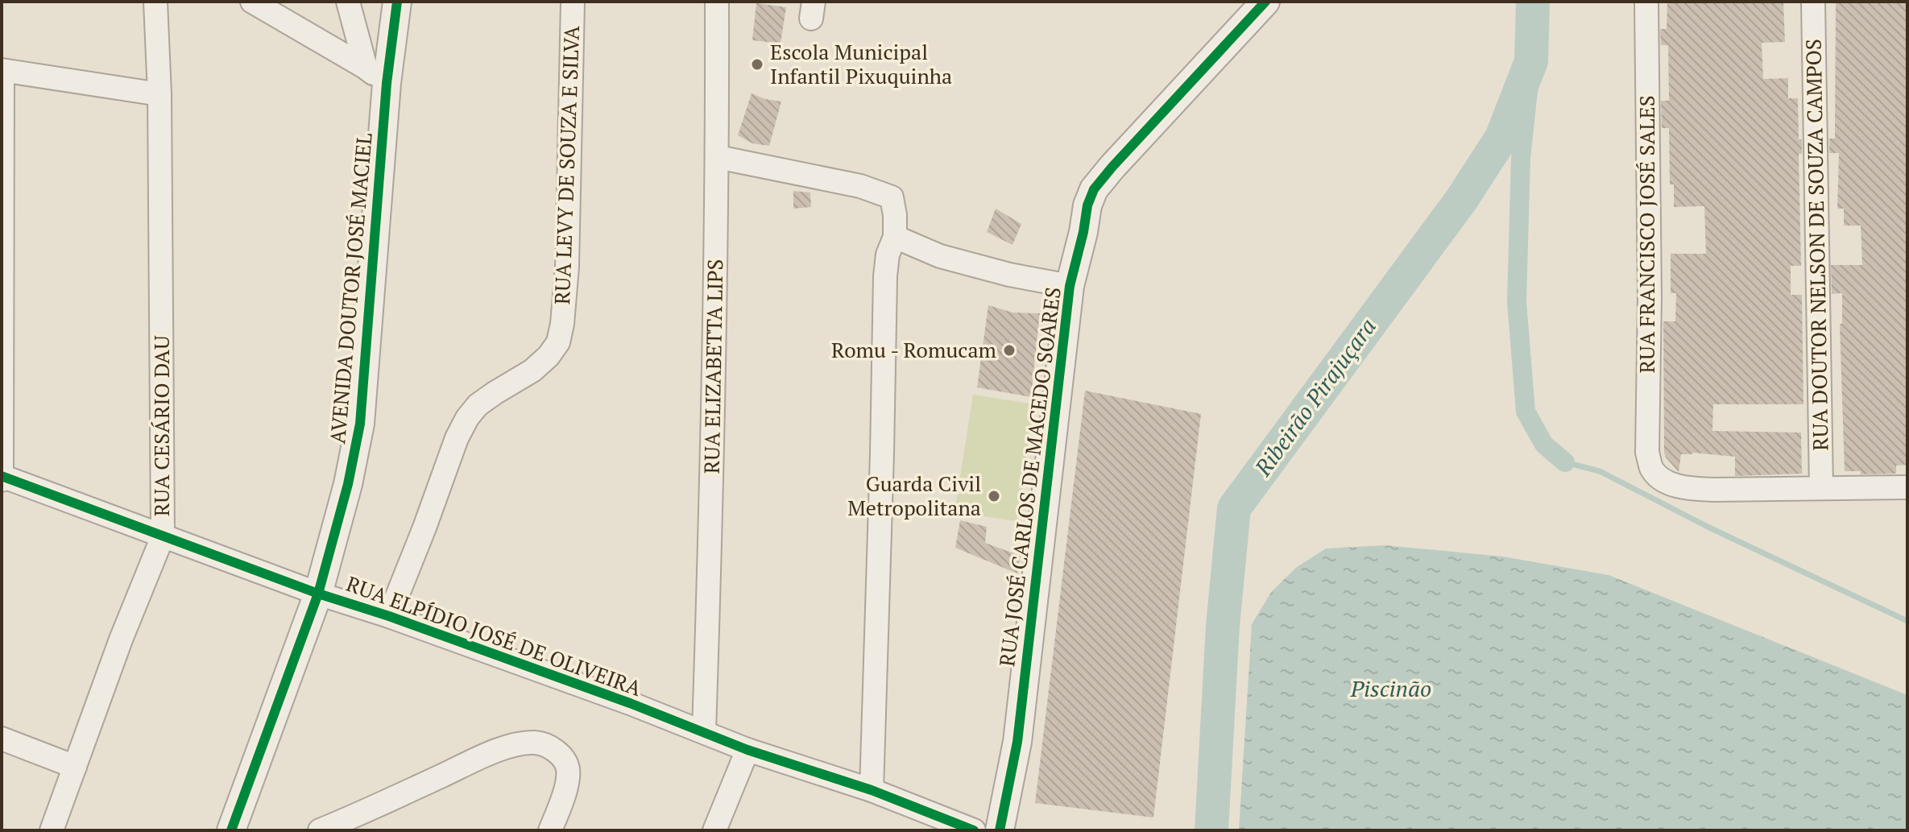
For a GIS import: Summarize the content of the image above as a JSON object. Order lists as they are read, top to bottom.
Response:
{
  "streets": {
    "street": [
      "RUA LEVY DE SOUZA E SILVA",
      "RUA FRANCISCO JOSÉ SALES",
      "RUA DOUTOR NELSON DE SOUZA CAMPOS",
      "AVENIDA DOUTOR JOSÉ MACIEL",
      "RUA ELIZABETTA LIPS",
      "RUA CESÁRIO DAU",
      "RUA JOSÉ CARLOS DE MACEDO SOARES",
      "RUA ELPÍDIO JOSÉ DE OLIVEIRA"
    ]
  },
  "crossings": [
    ["RUA LEVY DE SOUZA E SILVA", "RUA ELPÍDIO JOSÉ DE OLIVEIRA"],
    ["RUA FRANCISCO JOSÉ SALES", "RUA DOUTOR NELSON DE SOUZA CAMPOS"],
    ["AVENIDA DOUTOR JOSÉ MACIEL", "RUA ELPÍDIO JOSÉ DE OLIVEIRA"],
    ["RUA ELIZABETTA LIPS", "RUA ELPÍDIO JOSÉ DE OLIVEIRA"],
    ["RUA CESÁRIO DAU", "RUA ELPÍDIO JOSÉ DE OLIVEIRA"]
  ],
  "water": ["Ribeirão Pirajuçara", "Piscinão"],
  "places": ["Escola Municipal Infantil Pixuquinha", "Romu - Romucam", "Guarda Civil Metropolitana"]
}
